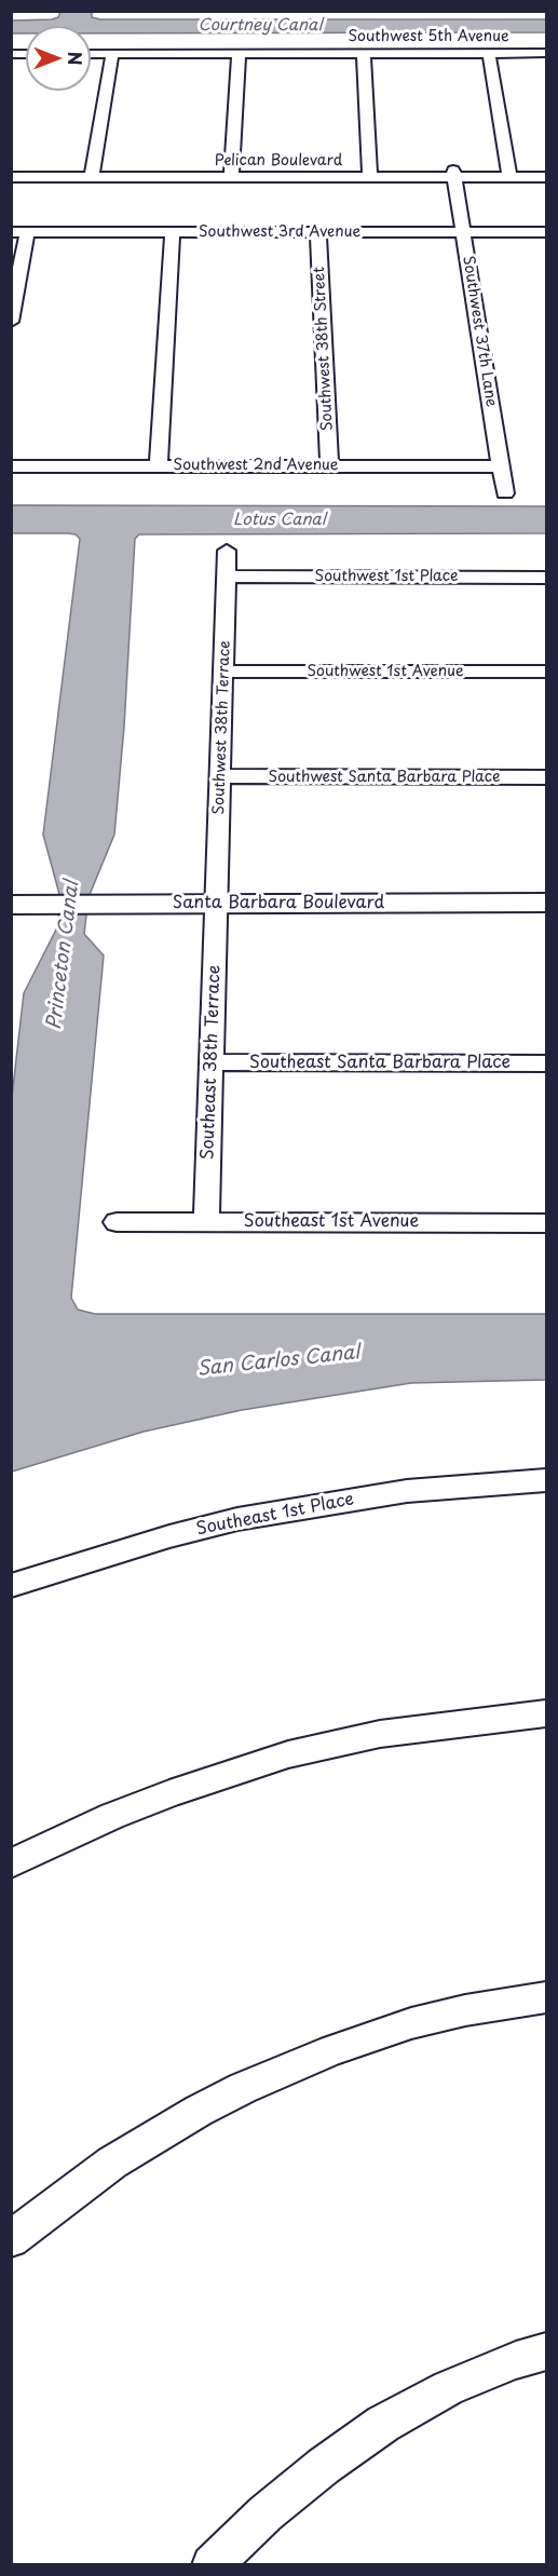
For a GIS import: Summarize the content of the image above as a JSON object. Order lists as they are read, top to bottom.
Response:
{
  "streets": {
    "main road": ["Santa Barbara Boulevard"],
    "street": [
      "Southwest 5th Avenue",
      "Pelican Boulevard",
      "Southwest 3rd Avenue",
      "Southwest 37th Lane",
      "Southwest 38th Street",
      "Southwest 2nd Avenue",
      "Southwest 1st Place",
      "Southwest 1st Avenue",
      "Southwest 38th Terrace",
      "Southwest Santa Barbara Place",
      "Southeast 38th Terrace",
      "Southeast Santa Barbara Place",
      "Southeast 1st Avenue",
      "Southeast 1st Place"
    ]
  },
  "crossings": [
    ["Pelican Boulevard", "Southwest 37th Lane"],
    ["Southwest 3rd Avenue", "Southwest 37th Lane"],
    ["Southwest 3rd Avenue", "Southwest 38th Street"],
    ["Southwest 37th Lane", "Southwest 2nd Avenue"],
    ["Southwest 38th Street", "Southwest 2nd Avenue"],
    ["Southwest 1st Place", "Southwest 38th Terrace"],
    ["Southwest 1st Avenue", "Southwest 38th Terrace"],
    ["Southwest 38th Terrace", "Southwest Santa Barbara Place"],
    ["Southwest 38th Terrace", "Santa Barbara Boulevard"],
    ["Southwest 38th Terrace", "Southeast 38th Terrace"],
    ["Santa Barbara Boulevard", "Southeast 38th Terrace"],
    ["Southeast 38th Terrace", "Southeast Santa Barbara Place"],
    ["Southeast 38th Terrace", "Southeast 1st Avenue"]
  ],
  "water": [
    "Courtney Canal",
    "Lotus Canal",
    "Princeton Canal",
    "San Carlos Canal"
  ],
  "north": "right"
}
